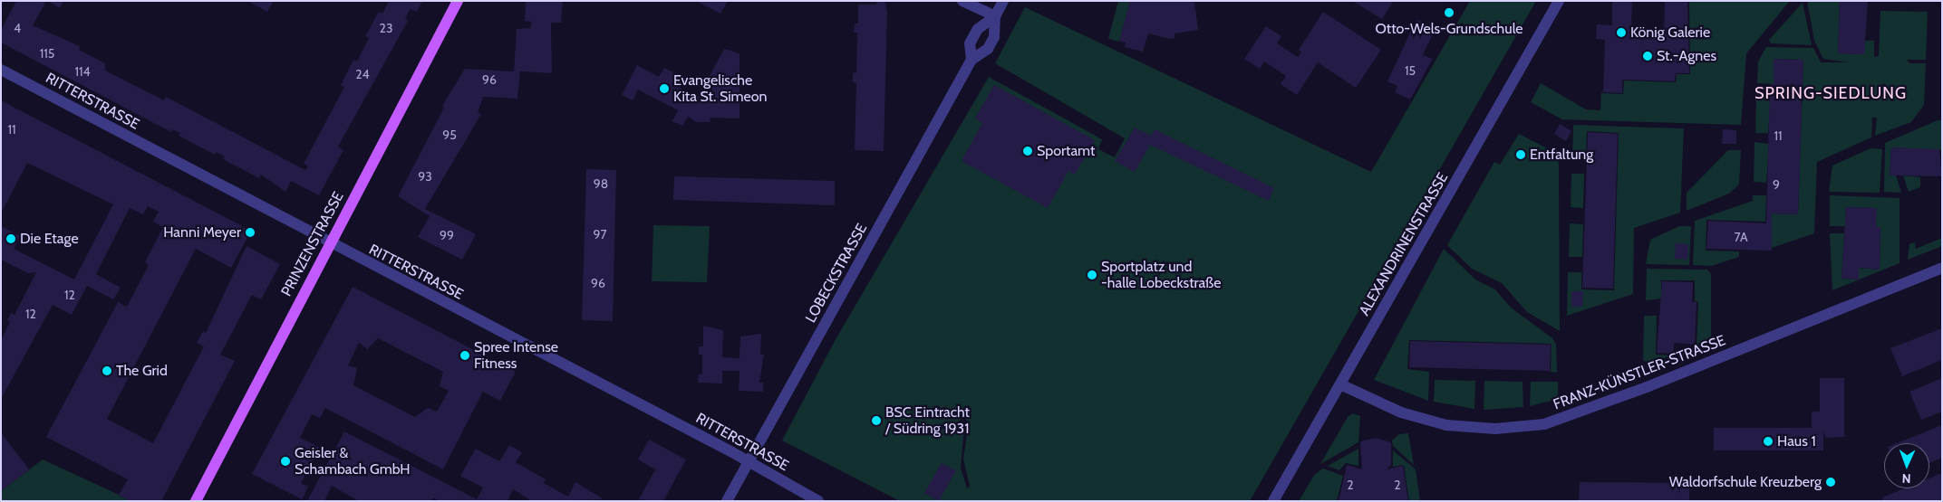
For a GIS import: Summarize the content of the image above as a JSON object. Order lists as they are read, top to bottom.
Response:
{
  "streets": {
    "main road": ["PRINZENSTRASSE"],
    "street": [
      "RITTERSTRASSE",
      "ALEXANDRINENSTRASSE",
      "LOBECKSTRASSE",
      "FRANZ-KÜNSTLER-STRASSE"
    ]
  },
  "crossings": [
    ["RITTERSTRASSE", "PRINZENSTRASSE"],
    ["RITTERSTRASSE", "LOBECKSTRASSE"],
    ["ALEXANDRINENSTRASSE", "FRANZ-KÜNSTLER-STRASSE"]
  ],
  "districts": ["SPRING-SIEDLUNG"],
  "places": [
    "Otto-Wels-Grundschule",
    "König Galerie",
    "St.-Agnes",
    "Evangelische Kita St. Simeon",
    "Sportamt",
    "Entfaltung",
    "Hanni Meyer",
    "Die Etage",
    "Sportplatz und -halle Lobeckstraße",
    "Spree Intense Fitness",
    "The Grid",
    "BSC Eintracht / Südring 1931",
    "Haus 1",
    "Geisler & Schambach GmbH",
    "Waldorfschule Kreuzberg"
  ],
  "house_numbers": [
    "4",
    "23",
    "115",
    "15",
    "114",
    "24",
    "96",
    "11",
    "95",
    "11",
    "93",
    "98",
    "9",
    "97",
    "99",
    "7A",
    "96",
    "12",
    "12",
    "2",
    "2"
  ],
  "north": "bottom"
}
